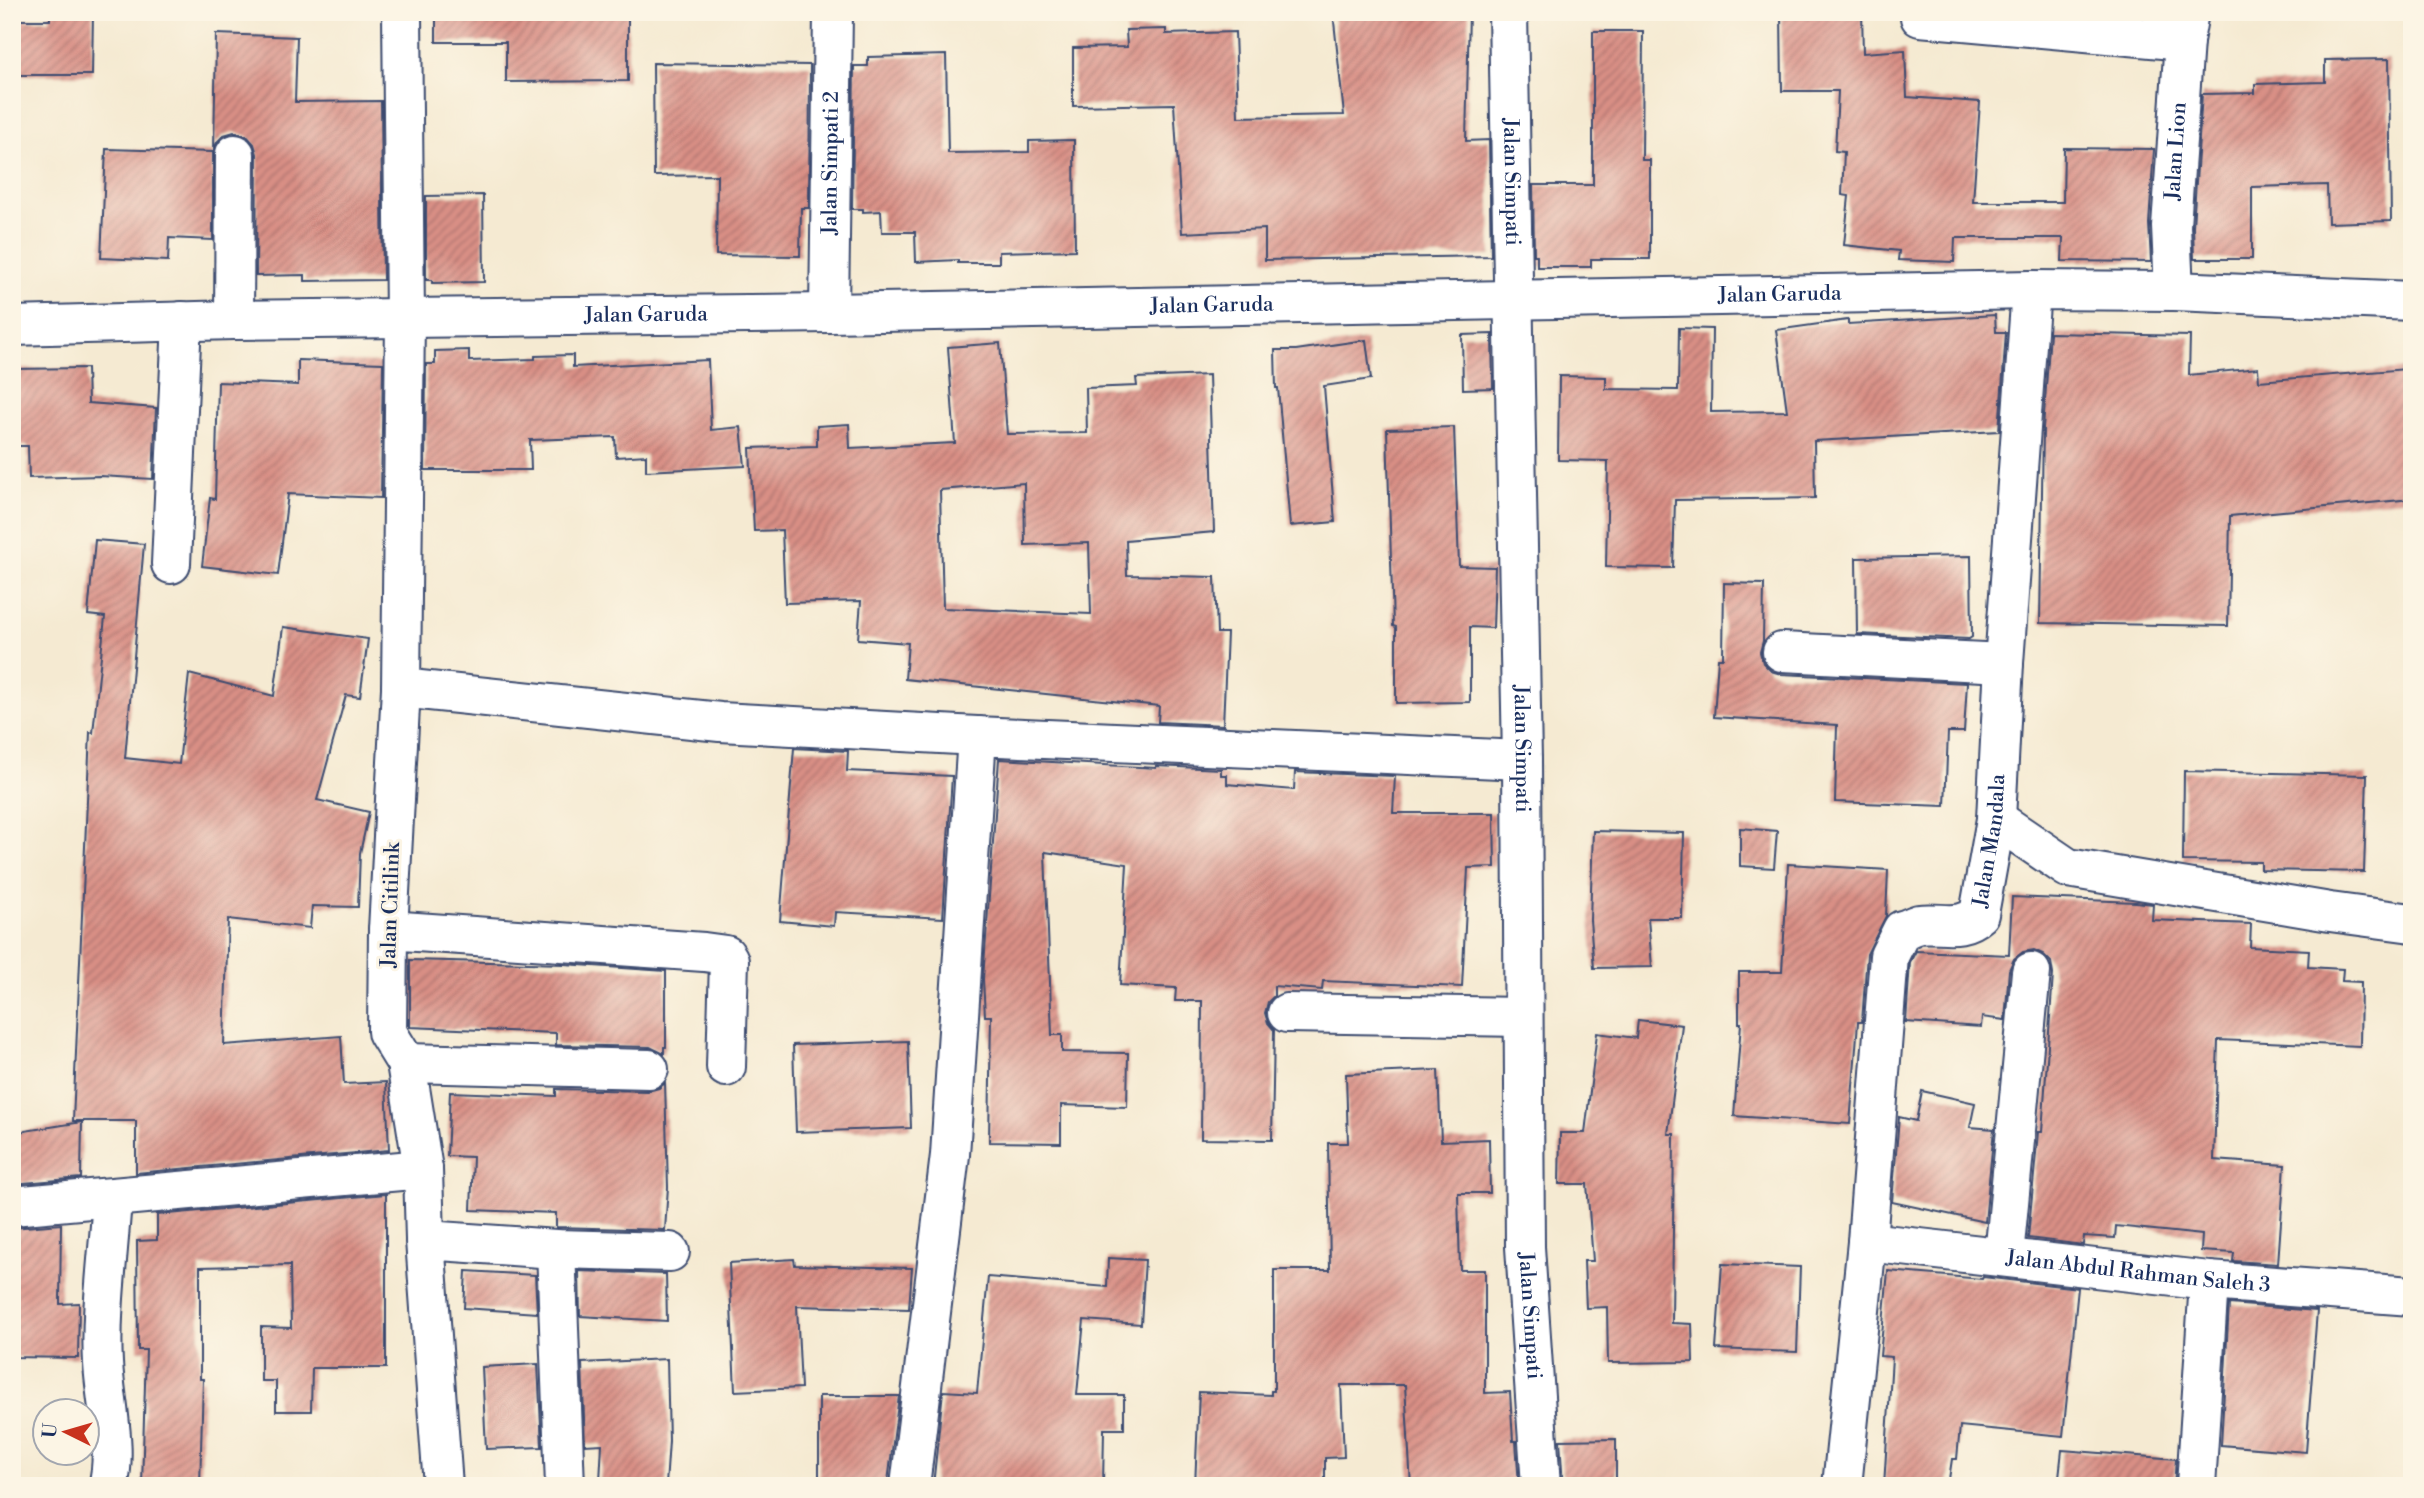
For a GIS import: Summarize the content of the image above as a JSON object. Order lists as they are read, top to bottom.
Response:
{
  "streets": {
    "street": [
      "Jalan Lion",
      "Jalan Simpati 2",
      "Jalan Simpati",
      "Jalan Garuda",
      "Jalan Mandala",
      "Jalan Citilink",
      "Jalan Abdul Rahman Saleh 3"
    ]
  },
  "crossings": [
    ["Jalan Lion", "Jalan Garuda"],
    ["Jalan Simpati 2", "Jalan Garuda"],
    ["Jalan Simpati", "Jalan Garuda"],
    ["Jalan Garuda", "Jalan Mandala"],
    ["Jalan Garuda", "Jalan Citilink"],
    ["Jalan Mandala", "Jalan Abdul Rahman Saleh 3"]
  ],
  "north": "left"
}
